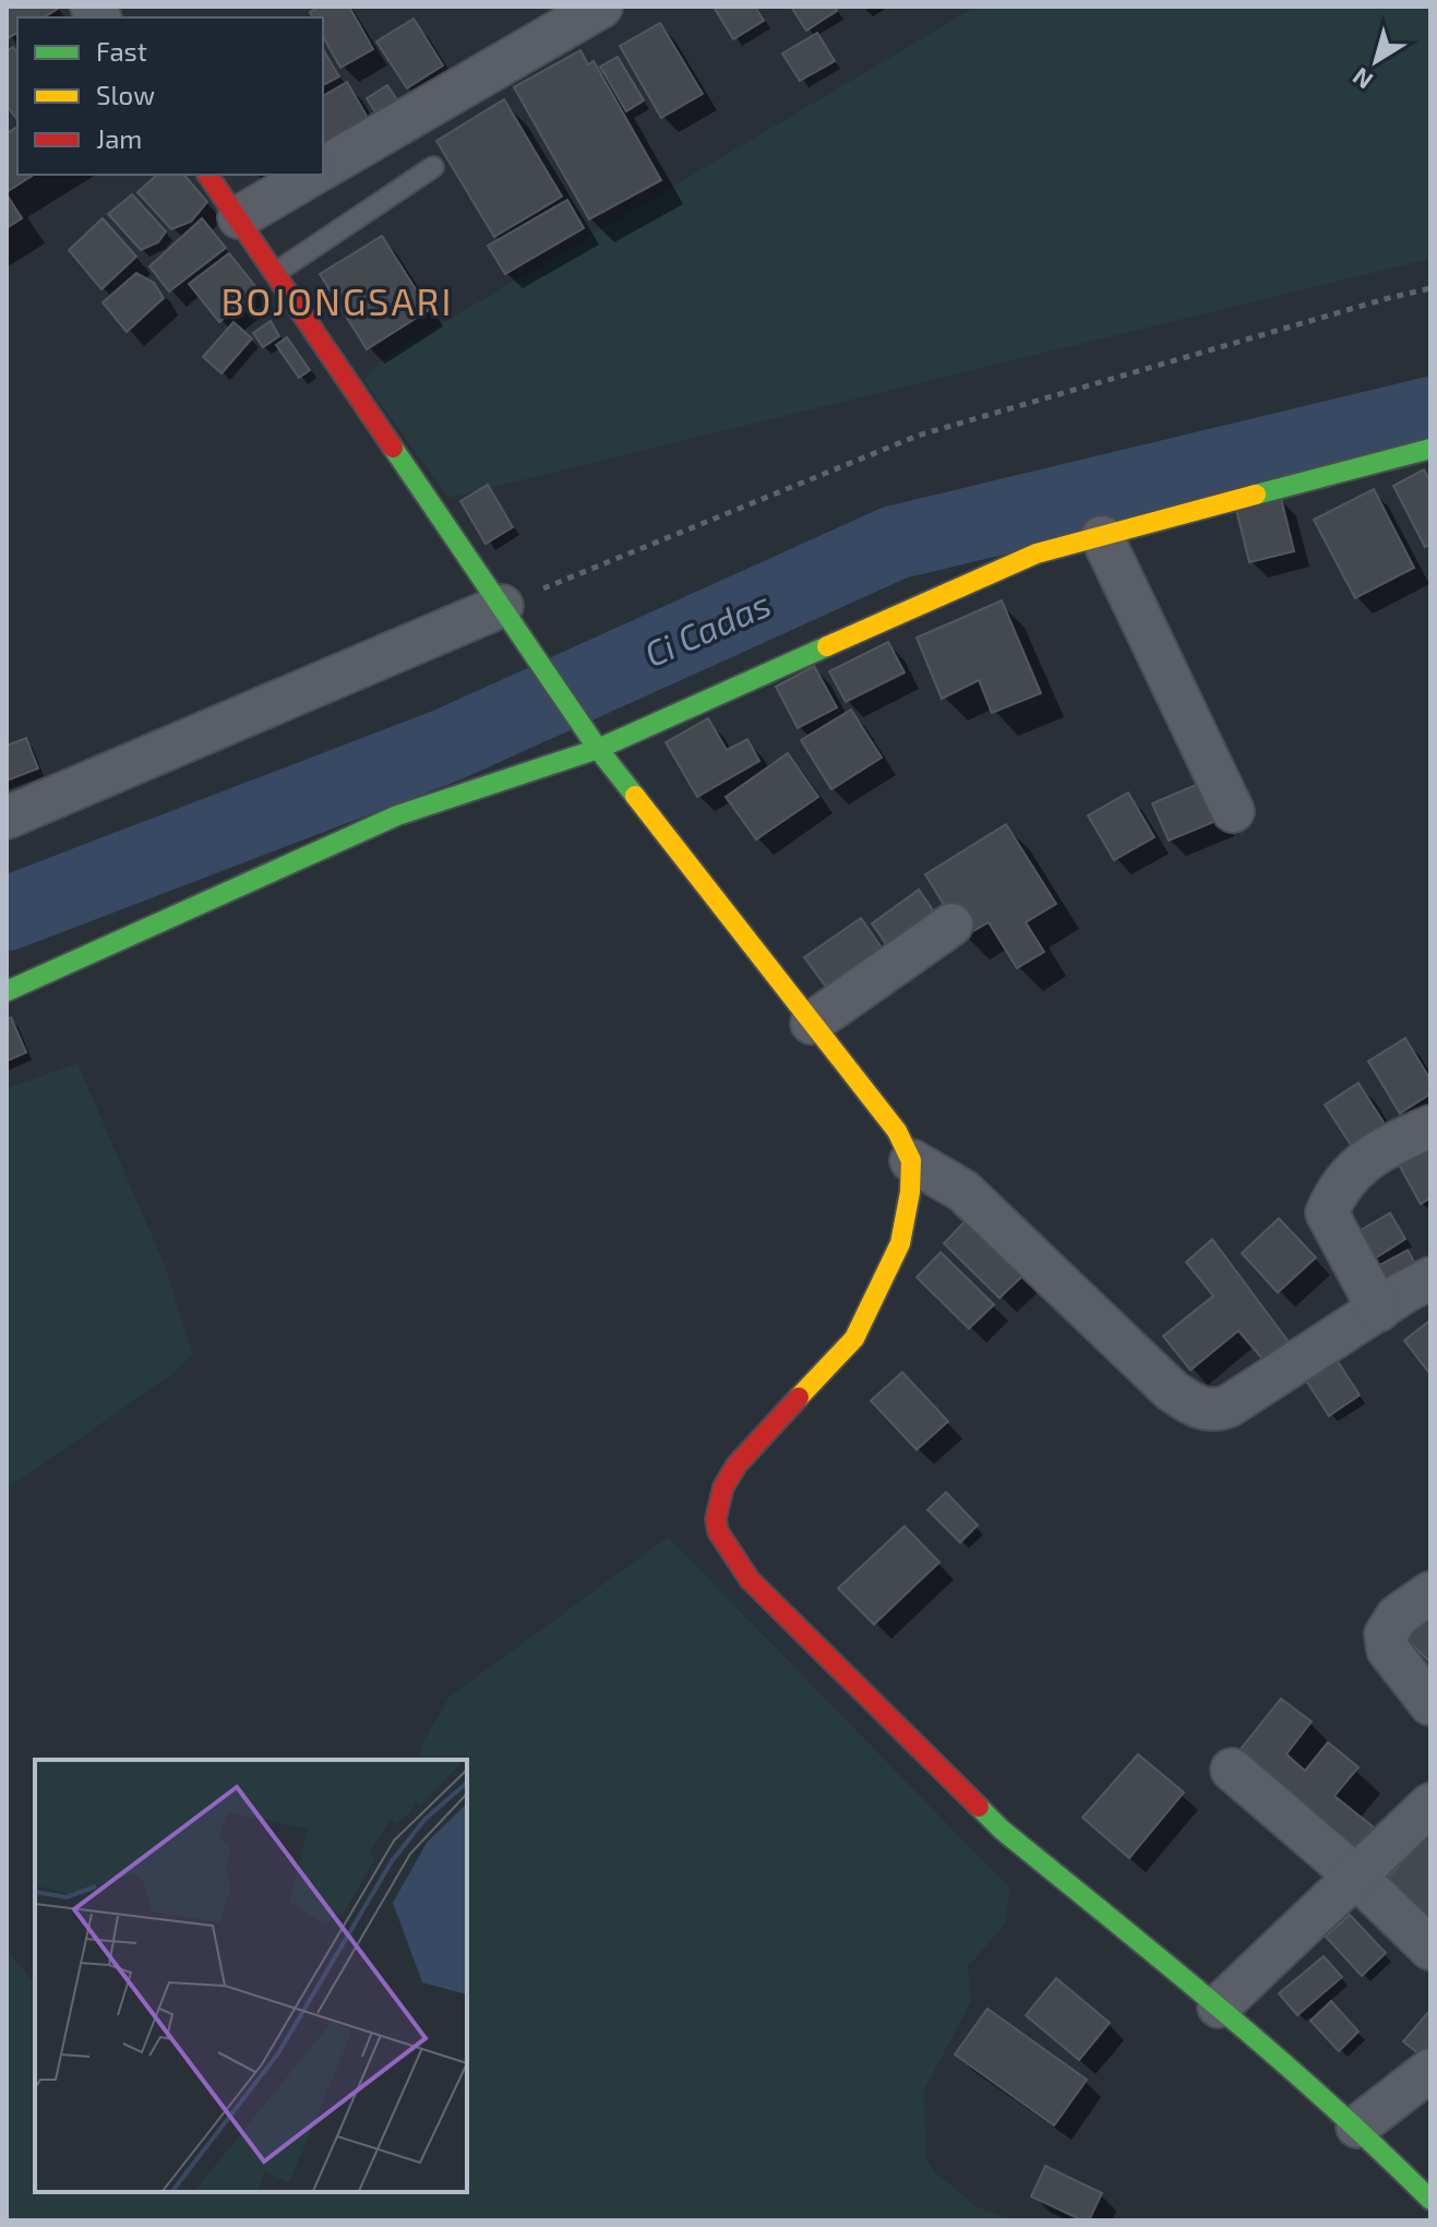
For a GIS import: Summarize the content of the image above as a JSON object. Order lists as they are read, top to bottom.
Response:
{
  "districts": ["BOJONGSARI"],
  "water": ["Ci Cadas"],
  "legend": ["Fast", "Slow", "Jam"],
  "north": "bottom left"
}
